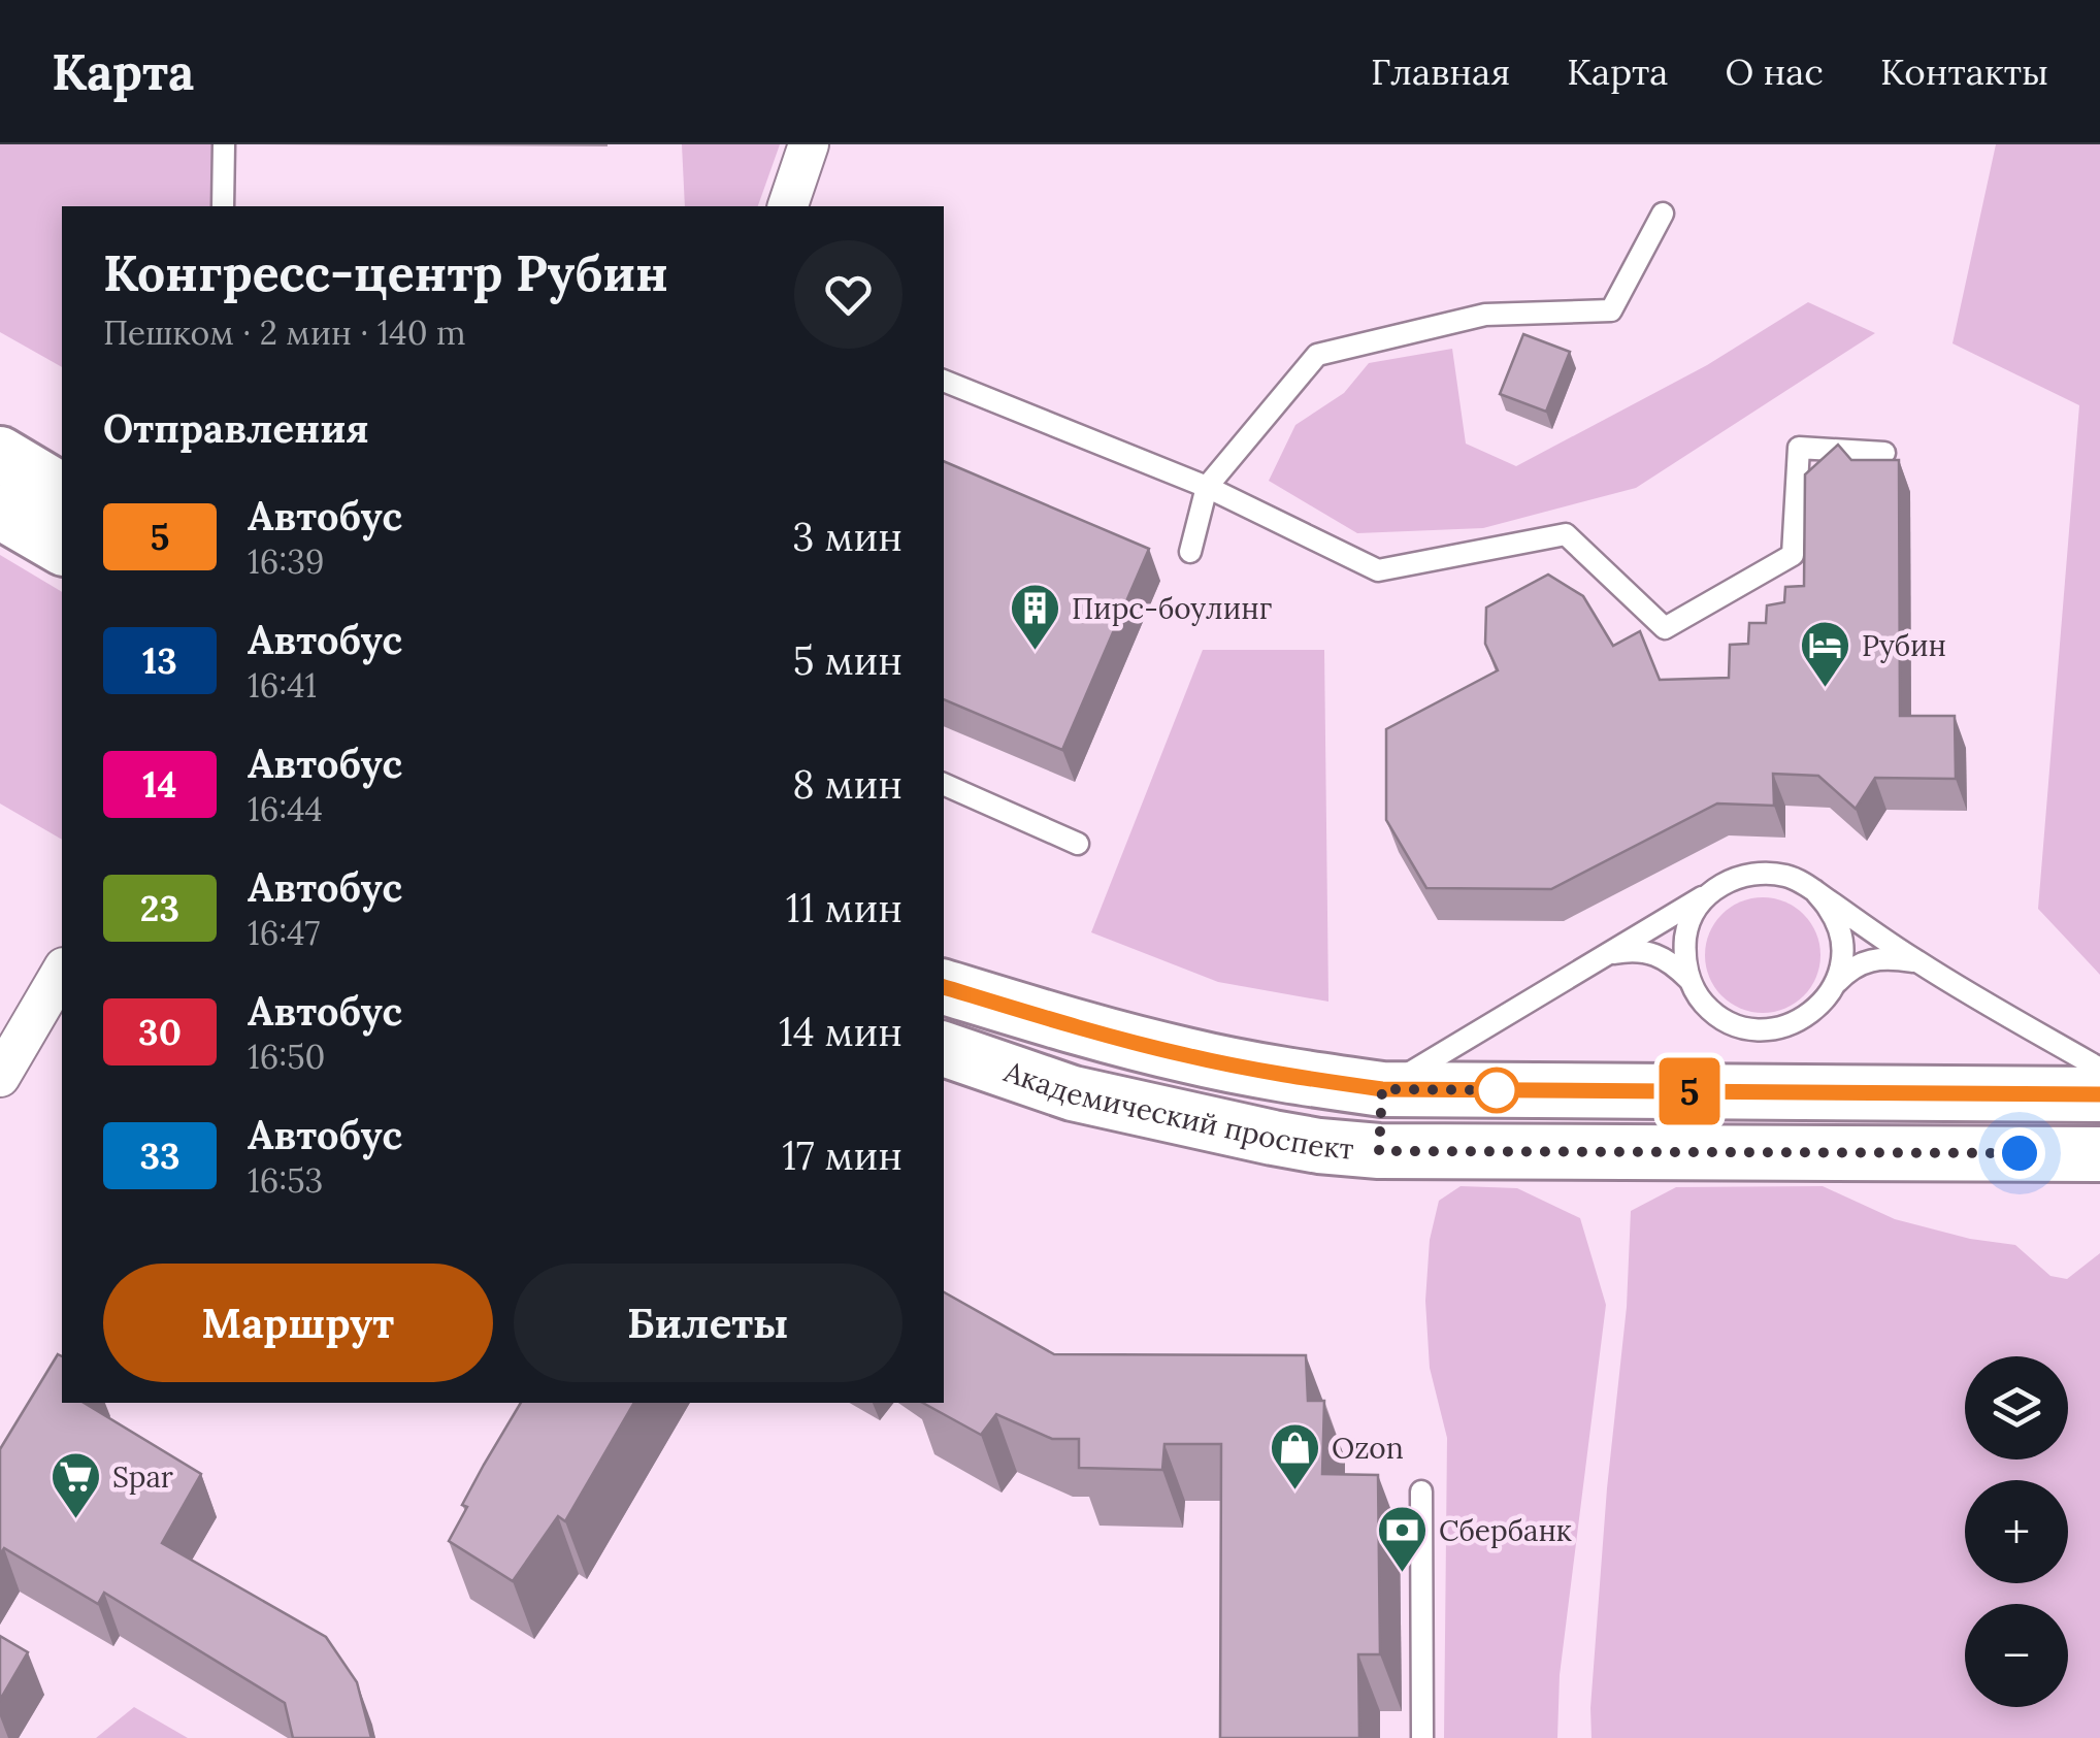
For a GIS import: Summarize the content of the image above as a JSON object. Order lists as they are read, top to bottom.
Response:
{
  "streets": {
    "main road": ["Академический проспект"]
  },
  "places": {
    "building": ["Пирс-боулинг"],
    "hotel": ["Рубин"],
    "shop": ["Ozon"],
    "supermarket": ["Spar"],
    "bank": ["Сбербанк"]
  },
  "lines": ["bus line 5"],
  "page": {
    "header": "Карта",
    "nav": [
      "Главная",
      "Карта",
      "О нас",
      "Контакты"
    ],
    "on_map": "5",
    "heading": [
      ["Конгресс-центр Рубин", "Пешком · 2 мин · 140 m"],
      "Отправления"
    ],
    "list": [
      {
        "mark": "5",
        "name": "Автобус",
        "note": "16:39",
        "value": "3 мин"
      },
      {
        "mark": "13",
        "name": "Автобус",
        "note": "16:41",
        "value": "5 мин"
      },
      {
        "mark": "14",
        "name": "Автобус",
        "note": "16:44",
        "value": "8 мин"
      },
      {
        "mark": "23",
        "name": "Автобус",
        "note": "16:47",
        "value": "11 мин"
      },
      {
        "mark": "30",
        "name": "Автобус",
        "note": "16:50",
        "value": "14 мин"
      },
      {
        "mark": "33",
        "name": "Автобус",
        "note": "16:53",
        "value": "17 мин"
      }
    ],
    "buttons": ["Маршрут", "Билеты"],
    "map_buttons": ["+", "−"]
  }
}
